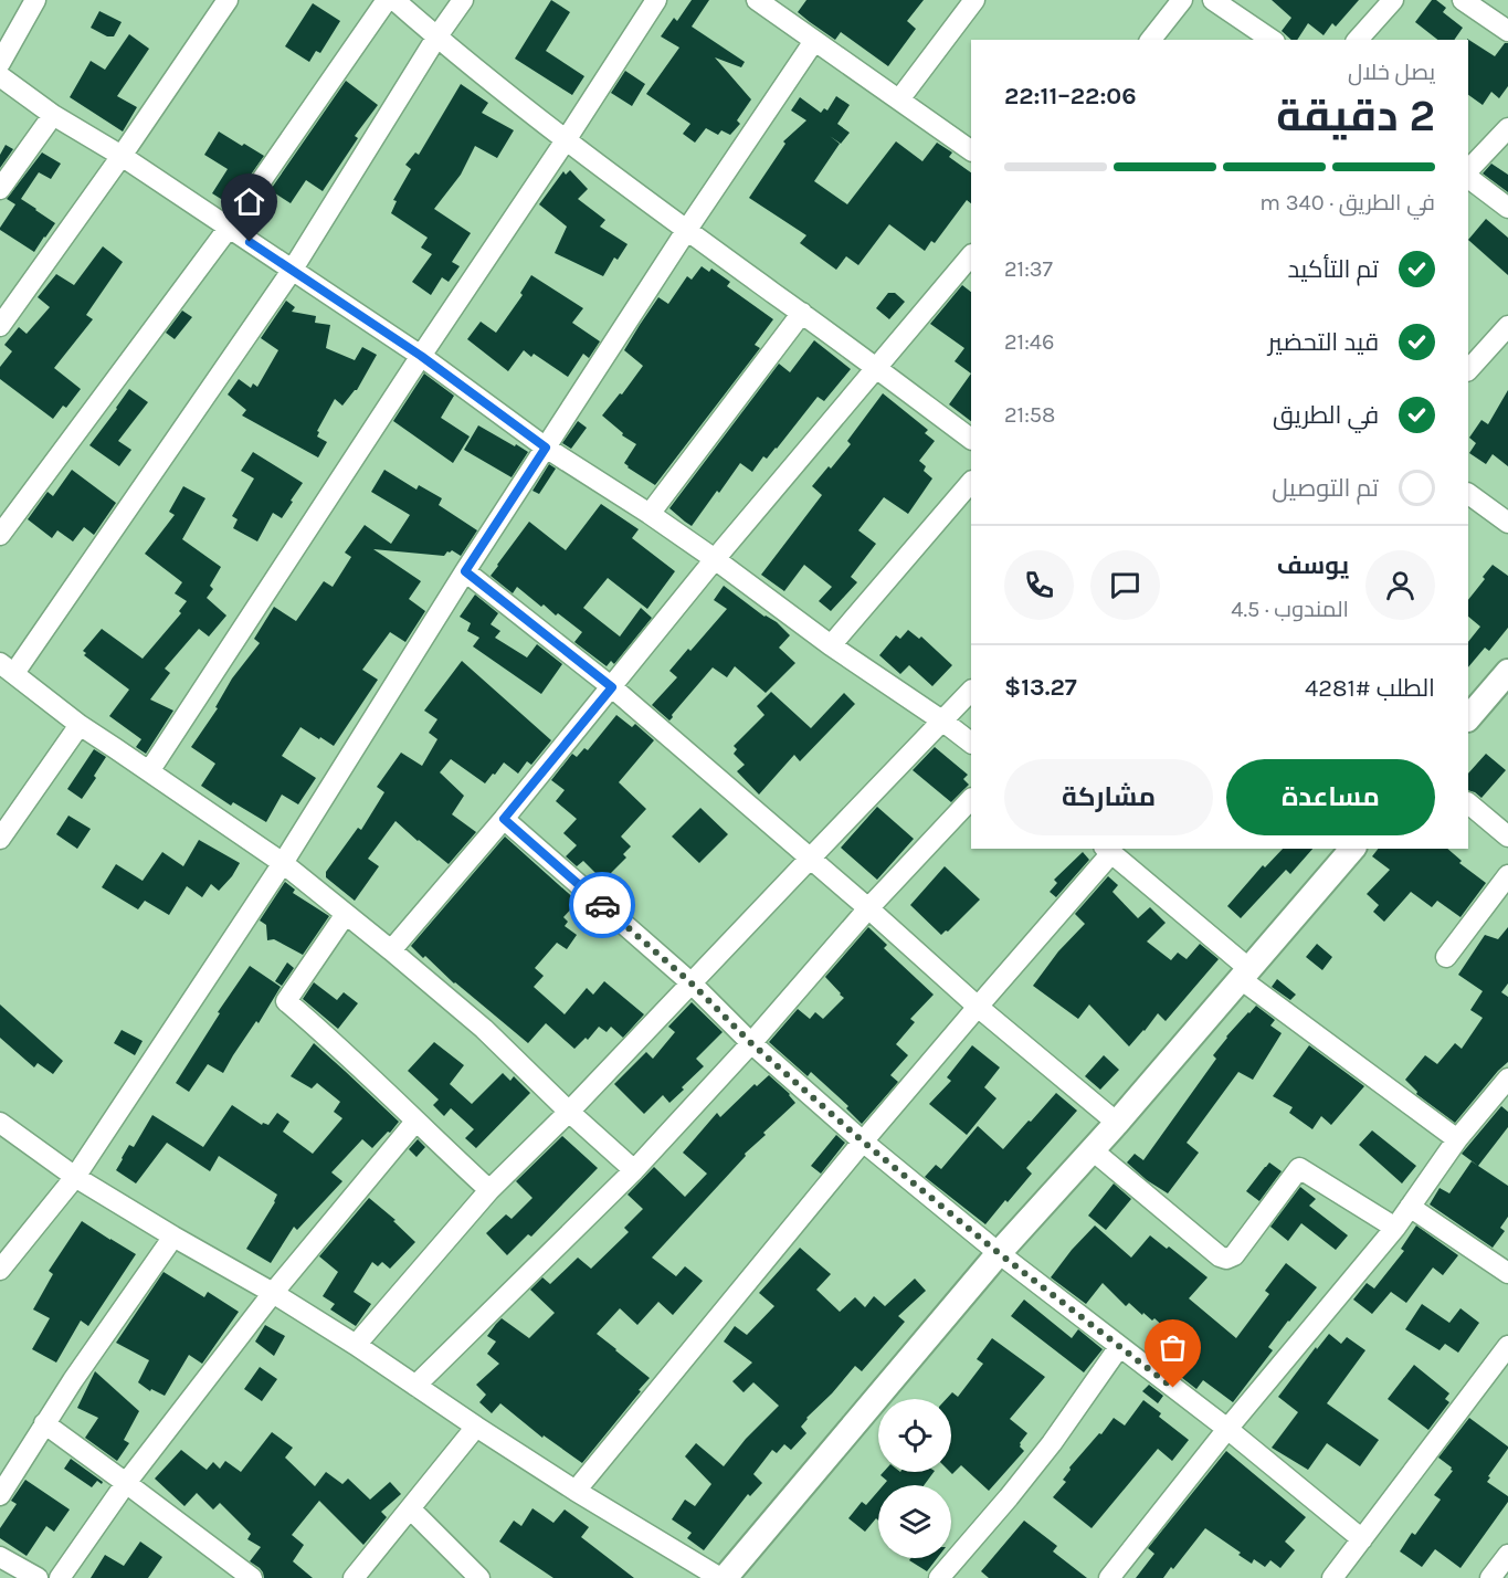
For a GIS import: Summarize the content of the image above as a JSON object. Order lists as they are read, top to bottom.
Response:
{
  "page": {
    "heading": ["2 دقيقة", "يصل خلال", "22:06–22:11"],
    "panel": [
      "يوسف",
      "المندوب · 4.5",
      "الطلب #4281",
      "$13.27"
    ],
    "bar": "في الطريق · 340 m",
    "list": [
      ["تم التأكيد", "21:37"],
      ["قيد التحضير", "21:46"],
      ["في الطريق", "21:58"],
      "تم التوصيل"
    ],
    "buttons": ["مساعدة", "مشاركة"]
  }
}
